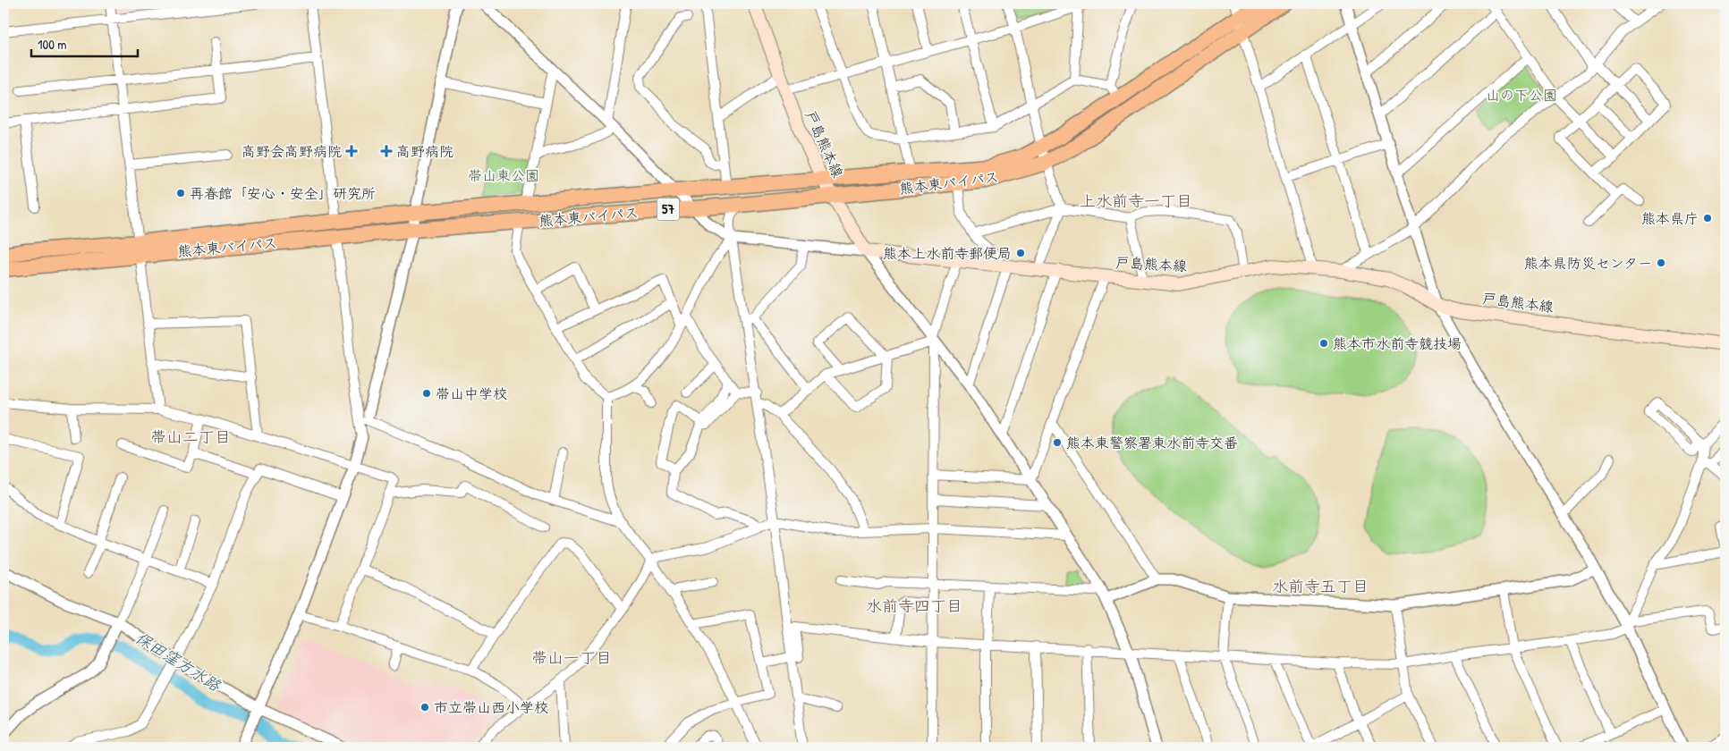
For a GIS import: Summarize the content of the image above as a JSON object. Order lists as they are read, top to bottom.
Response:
{
  "streets": {
    "highway": ["熊本東バイパス", "57"],
    "main road": ["戸島熊本線"]
  },
  "crossings": [
    ["戸島熊本線", "熊本東バイパス"]
  ],
  "districts": [
    "上水前寺一丁目",
    "帯山二丁目",
    "水前寺五丁目",
    "水前寺四丁目",
    "帯山一丁目"
  ],
  "water": ["保田窪方水路"],
  "parks": ["山の下公園", "帯山東公園"],
  "places": {
    "health": ["高野会高野病院", "高野病院"],
    "other": [
      "再春館「安心・安全」研究所",
      "熊本県庁",
      "熊本上水前寺郵便局",
      "熊本県防災センター",
      "熊本市水前寺競技場",
      "帯山中学校",
      "熊本東警察署東水前寺交番",
      "市立帯山西小学校"
    ]
  },
  "scale_bar": "100 m"
}
